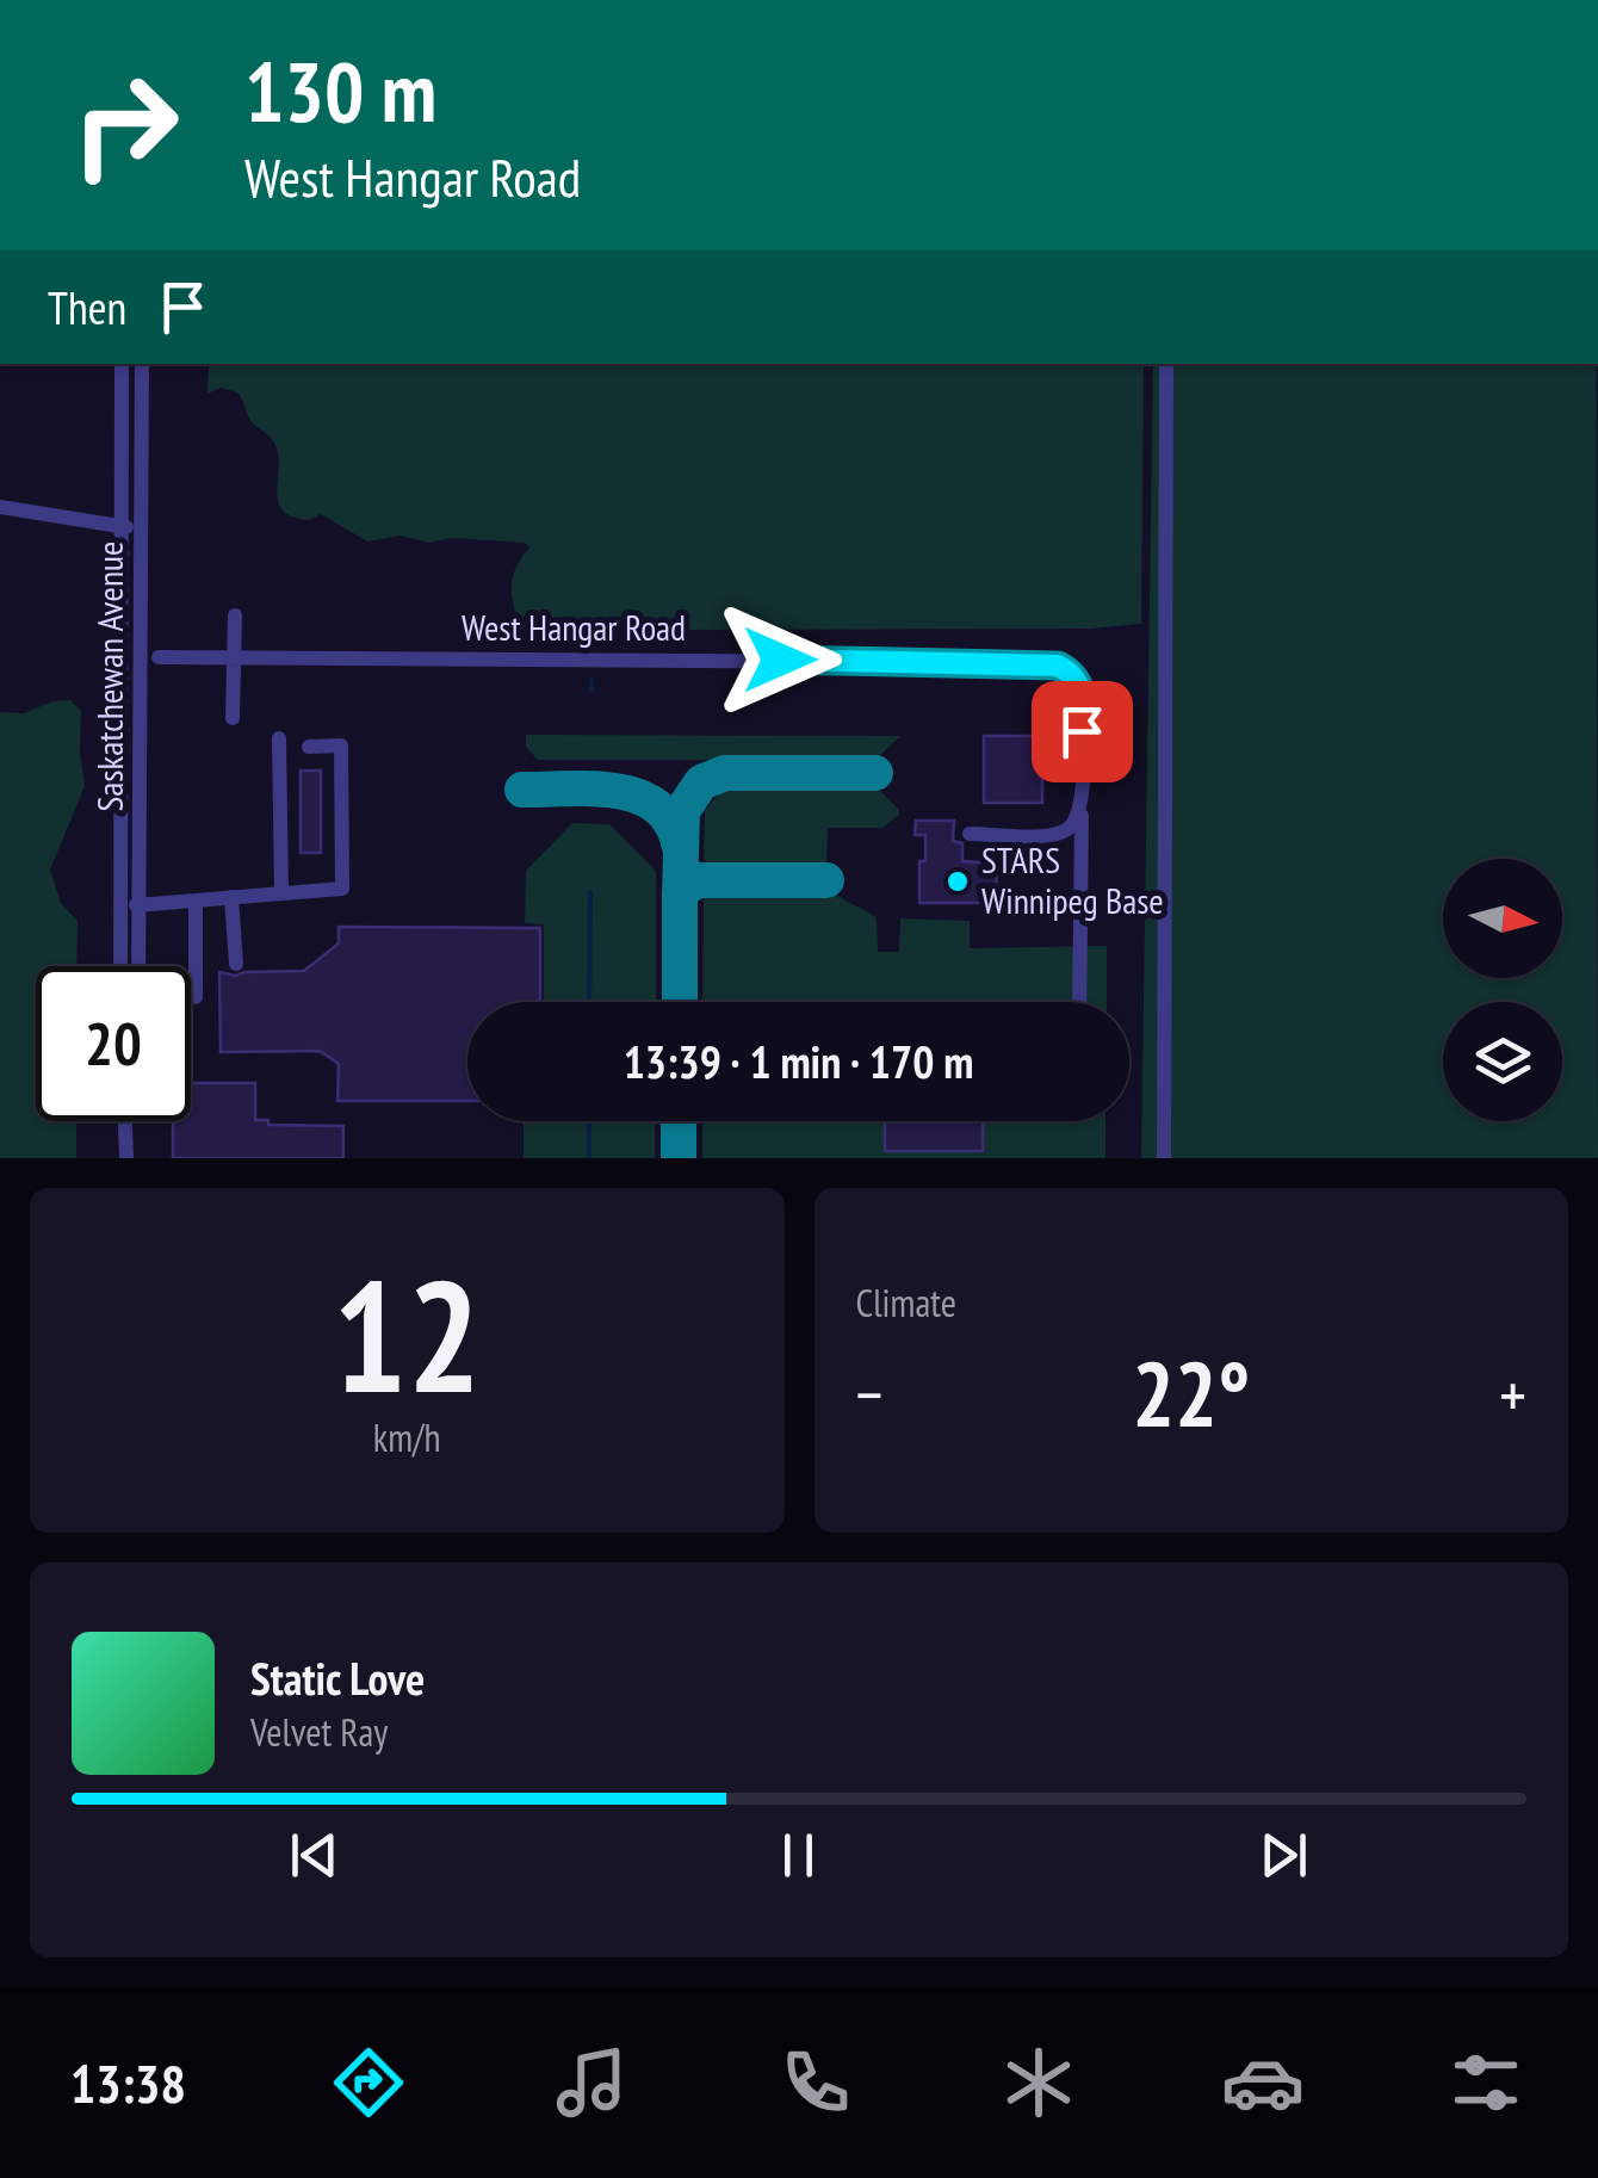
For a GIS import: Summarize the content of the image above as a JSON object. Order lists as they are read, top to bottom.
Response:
{
  "streets": {
    "street": ["West Hangar Road", "Saskatchewan Avenue"]
  },
  "places": ["STARS Winnipeg Base"],
  "north": "right",
  "page": {
    "turn": ["130 m", "West Hangar Road"],
    "then": "Then",
    "limit": "20",
    "trip": "13:39 · 1 min · 170 m",
    "tile": [
      ["12", "km/h"],
      "Climate"
    ],
    "heat": ["−", "22°", "+"],
    "song": ["Static Love", "Velvet Ray"],
    "tabs": "13:38"
  }
}
